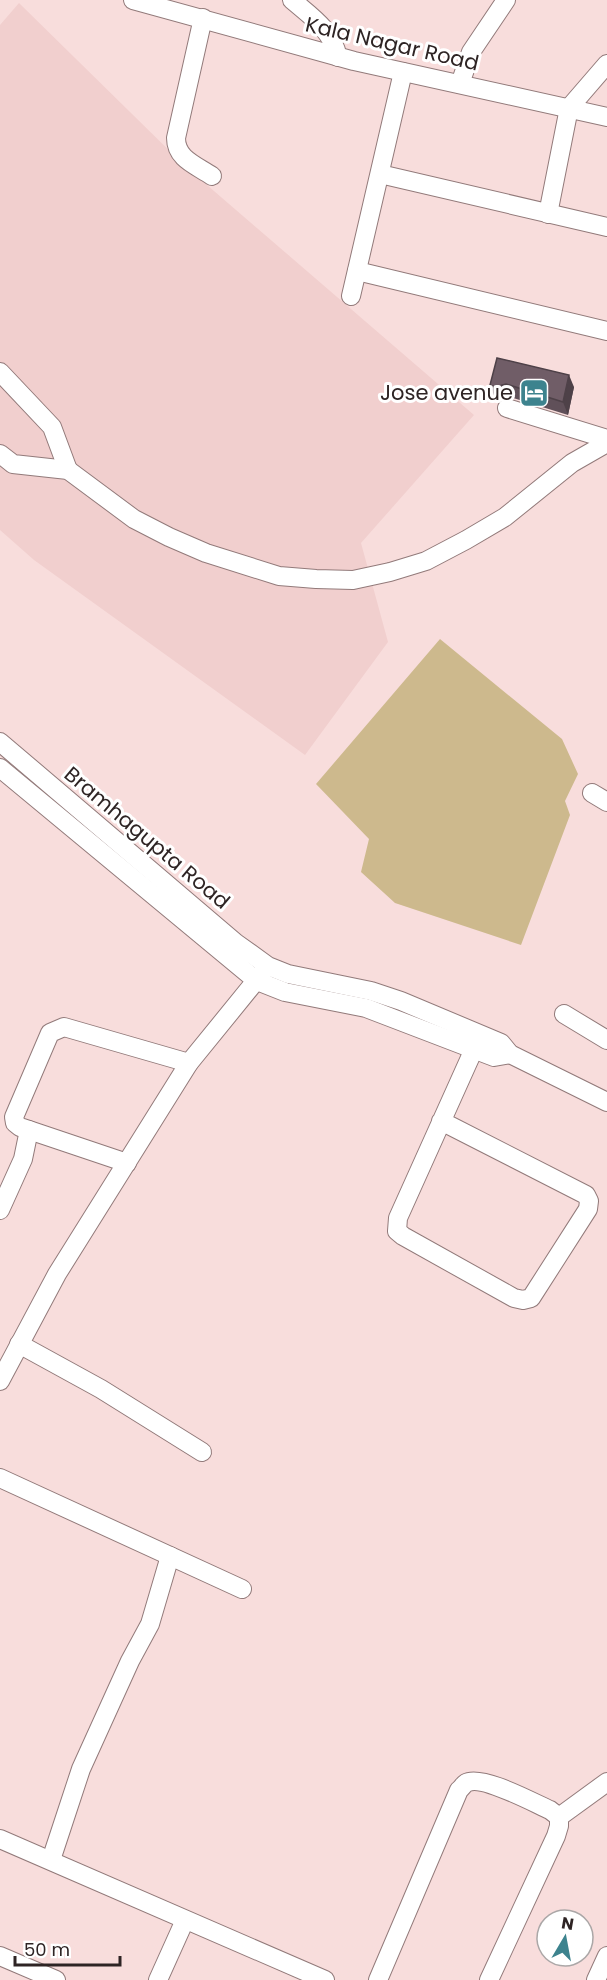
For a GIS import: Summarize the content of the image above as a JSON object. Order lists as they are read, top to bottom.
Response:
{
  "streets": {
    "street": ["Kala Nagar Road", "Bramhagupta Road"]
  },
  "places": {
    "hotel": ["Jose avenue"]
  },
  "scale_bar": "50 m",
  "north": "top"
}
